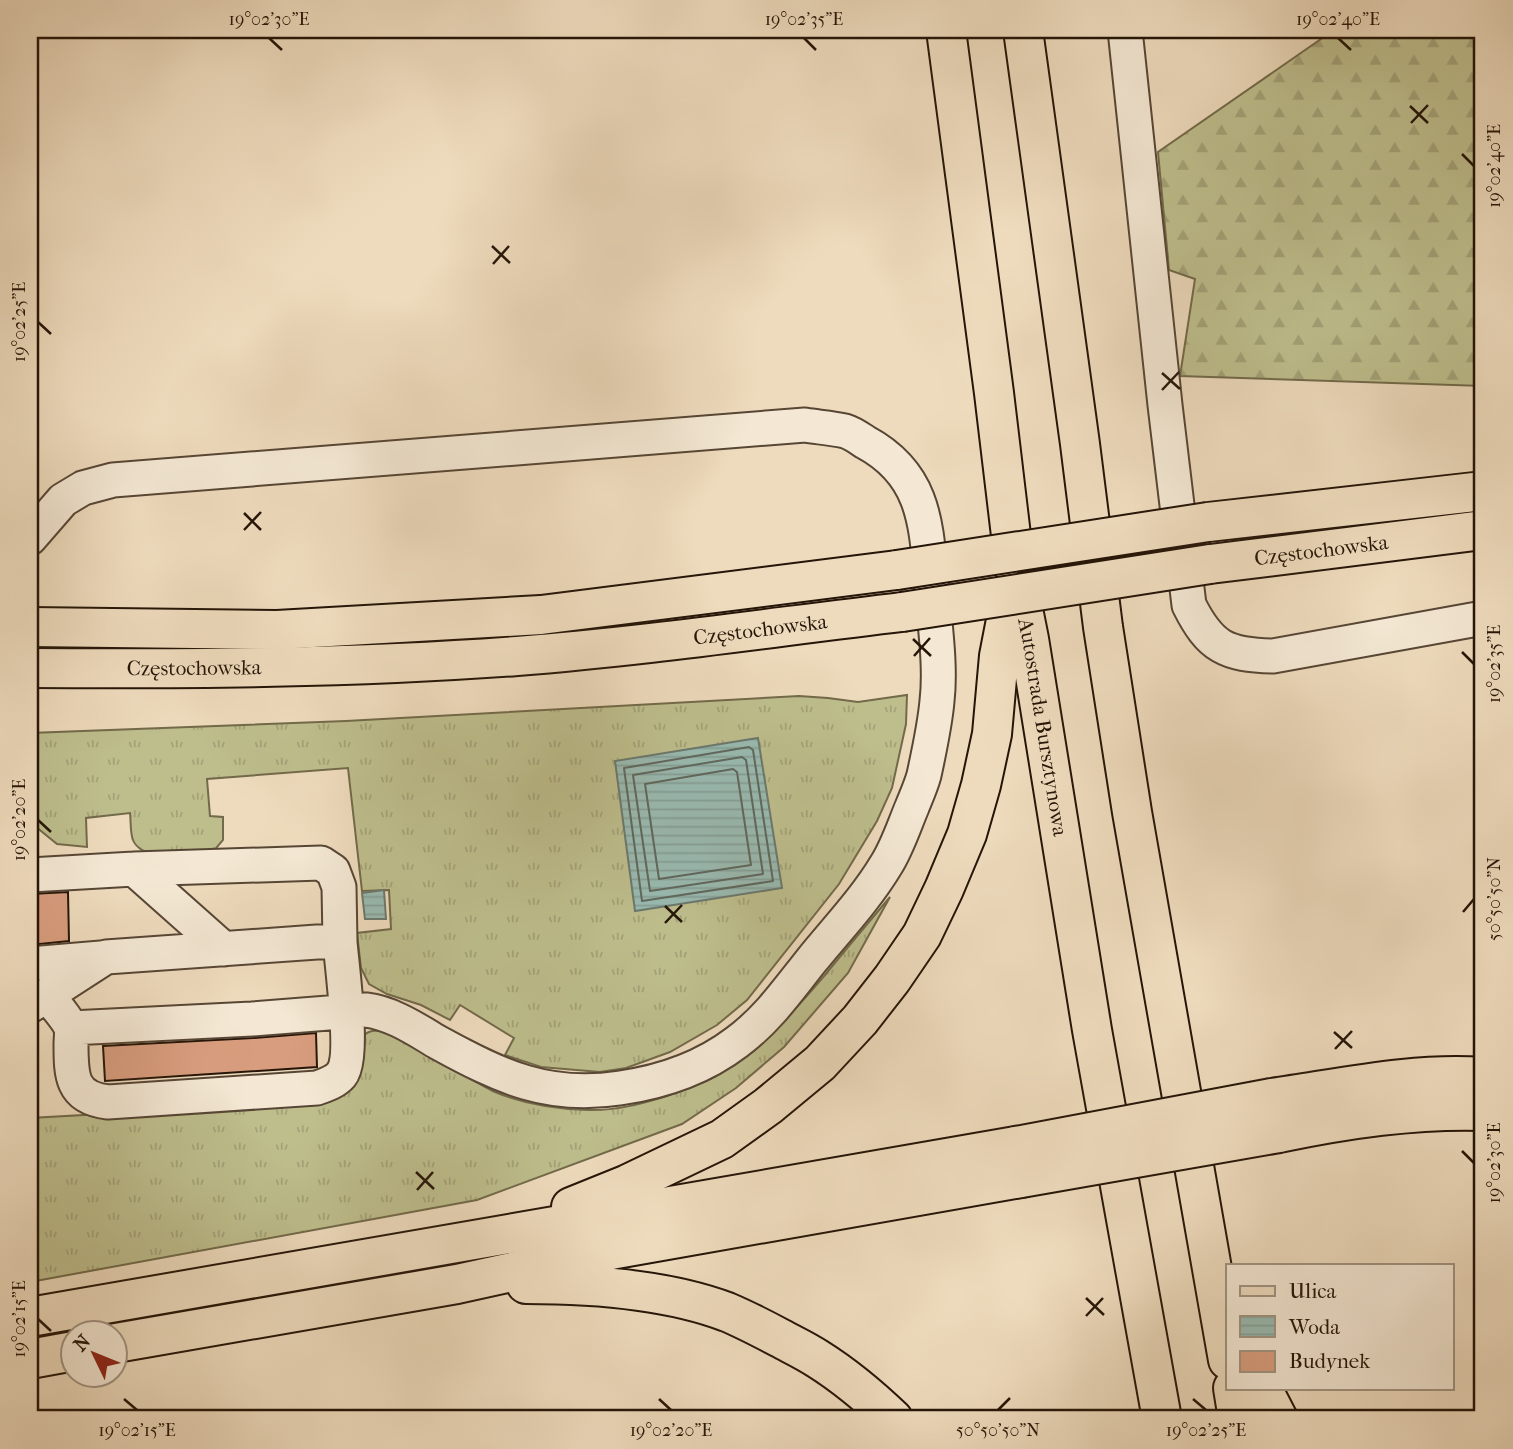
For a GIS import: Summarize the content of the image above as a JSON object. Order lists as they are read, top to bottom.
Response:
{
  "streets": {
    "main road": ["Częstochowska", "Autostrada Bursztynowa"]
  },
  "legend": ["Ulica", "Woda", "Budynek"],
  "north": "top left",
  "coordinates": [
    "19°02'30\"E",
    "19°02'35\"E",
    "19°02'40\"E",
    "19°02'25\"E",
    "19°02'20\"E",
    "50°50'50\"N",
    "19°02'15\"E"
  ]
}
